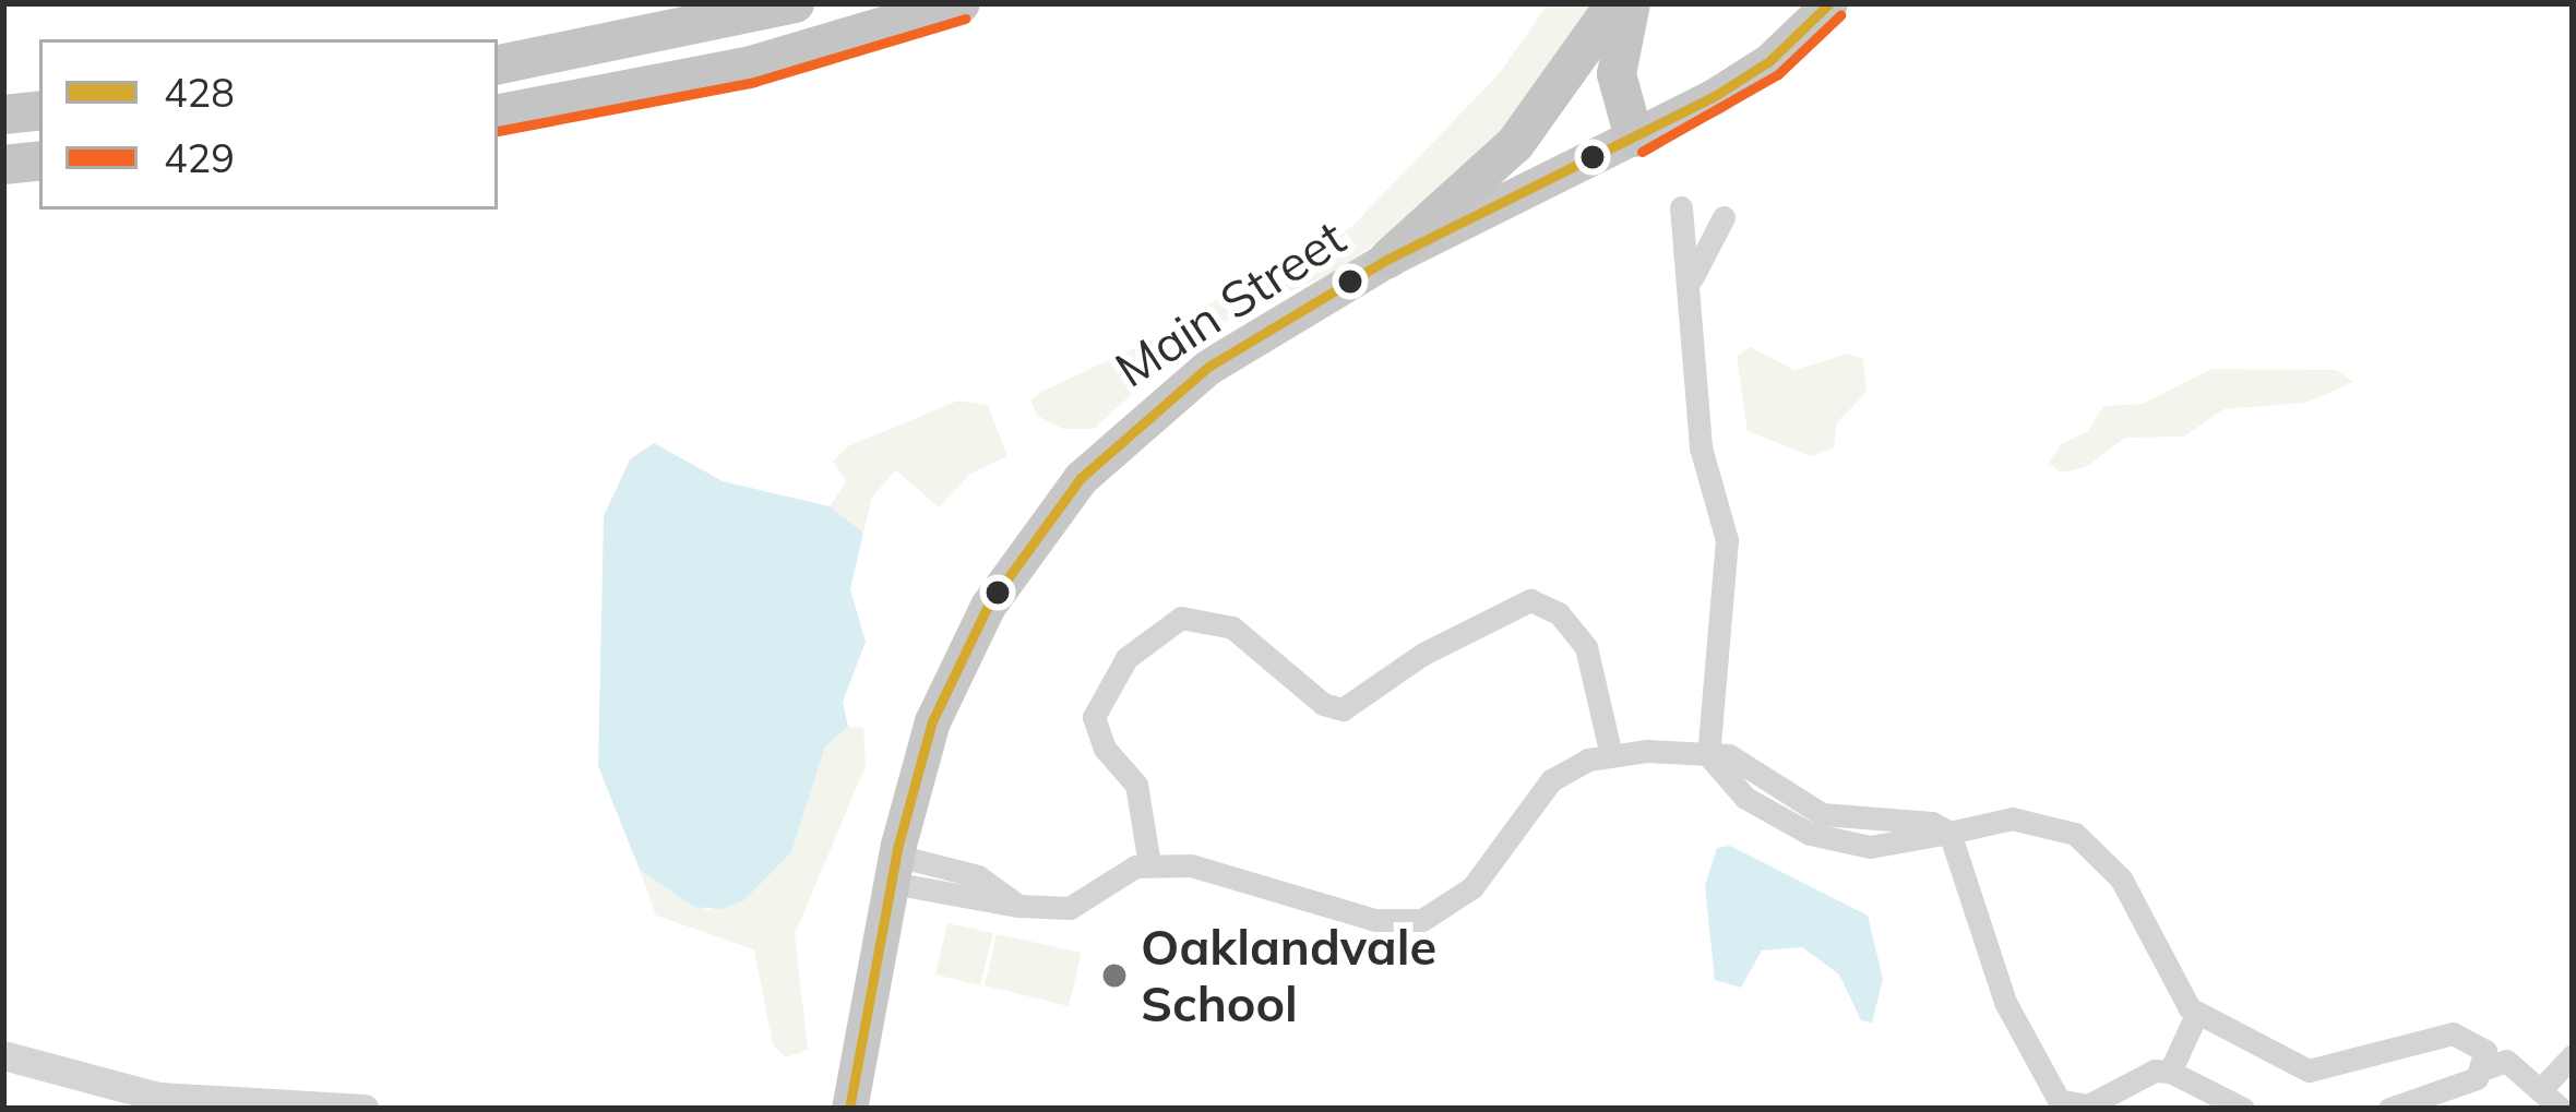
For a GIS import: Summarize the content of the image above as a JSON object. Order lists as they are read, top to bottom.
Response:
{
  "streets": {
    "main road": ["Main Street"]
  },
  "places": ["Oaklandvale School"],
  "lines": ["transit line 428", "transit line 429"],
  "legend": ["428", "429"]
}
